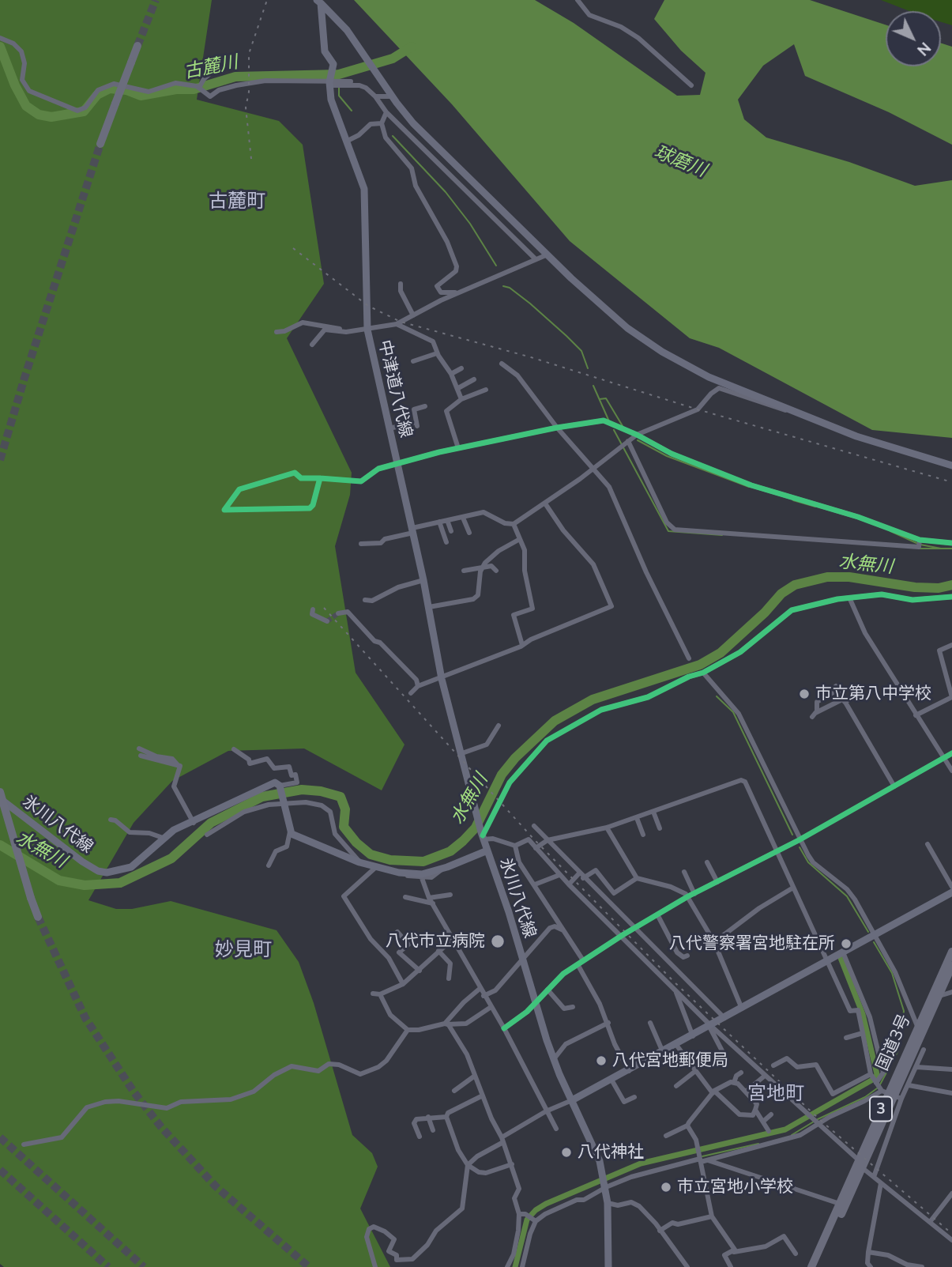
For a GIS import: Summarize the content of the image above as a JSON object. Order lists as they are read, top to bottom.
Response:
{
  "streets": {
    "highway": ["国道3号", "3"],
    "main road": ["中津道八代線", "氷川八代線"]
  },
  "crossings": [
    ["中津道八代線", "氷川八代線"]
  ],
  "districts": ["古麓町", "妙見町", "宮地町"],
  "water": ["古麓川", "球磨川", "水無川"],
  "places": [
    "市立第八中学校",
    "八代市立病院",
    "八代警察署宮地駐在所",
    "八代宮地郵便局",
    "八代神社",
    "市立宮地小学校"
  ],
  "north": "bottom right"
}
